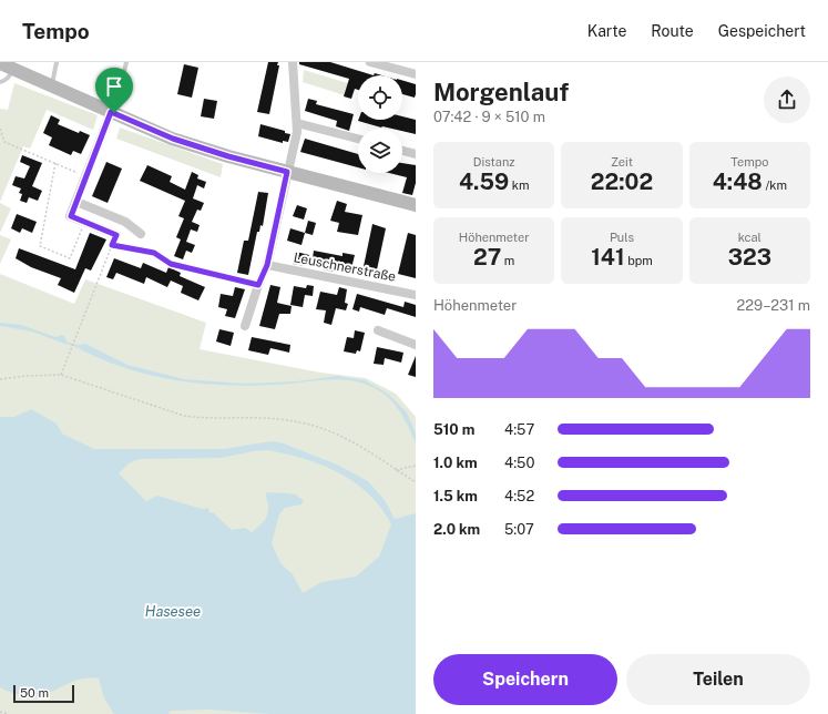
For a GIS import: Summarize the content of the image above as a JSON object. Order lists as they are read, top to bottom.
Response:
{
  "streets": {
    "street": ["Leuschnerstraße"]
  },
  "water": ["Hasesee"],
  "scale_bar": "50 m",
  "page": {
    "header": "Tempo",
    "nav": ["Karte", "Route", "Gespeichert"],
    "heading": ["Morgenlauf", "07:42 · 9 × 510 m"],
    "stats": [
      ["Distanz", "4.59 km"],
      ["Zeit", "22:02"],
      ["Tempo", "4:48 /km"],
      ["Höhenmeter", "27 m"],
      ["Puls", "141 bpm"],
      ["kcal", "323"]
    ],
    "chart": ["Höhenmeter", "229–231 m"],
    "list": [
      {
        "name": "510 m",
        "note": "4:57"
      },
      {
        "name": "1.0 km",
        "note": "4:50"
      },
      {
        "name": "1.5 km",
        "note": "4:52"
      },
      {
        "name": "2.0 km",
        "note": "5:07"
      }
    ],
    "buttons": ["Speichern", "Teilen"],
    "scale": "50 m"
  }
}
